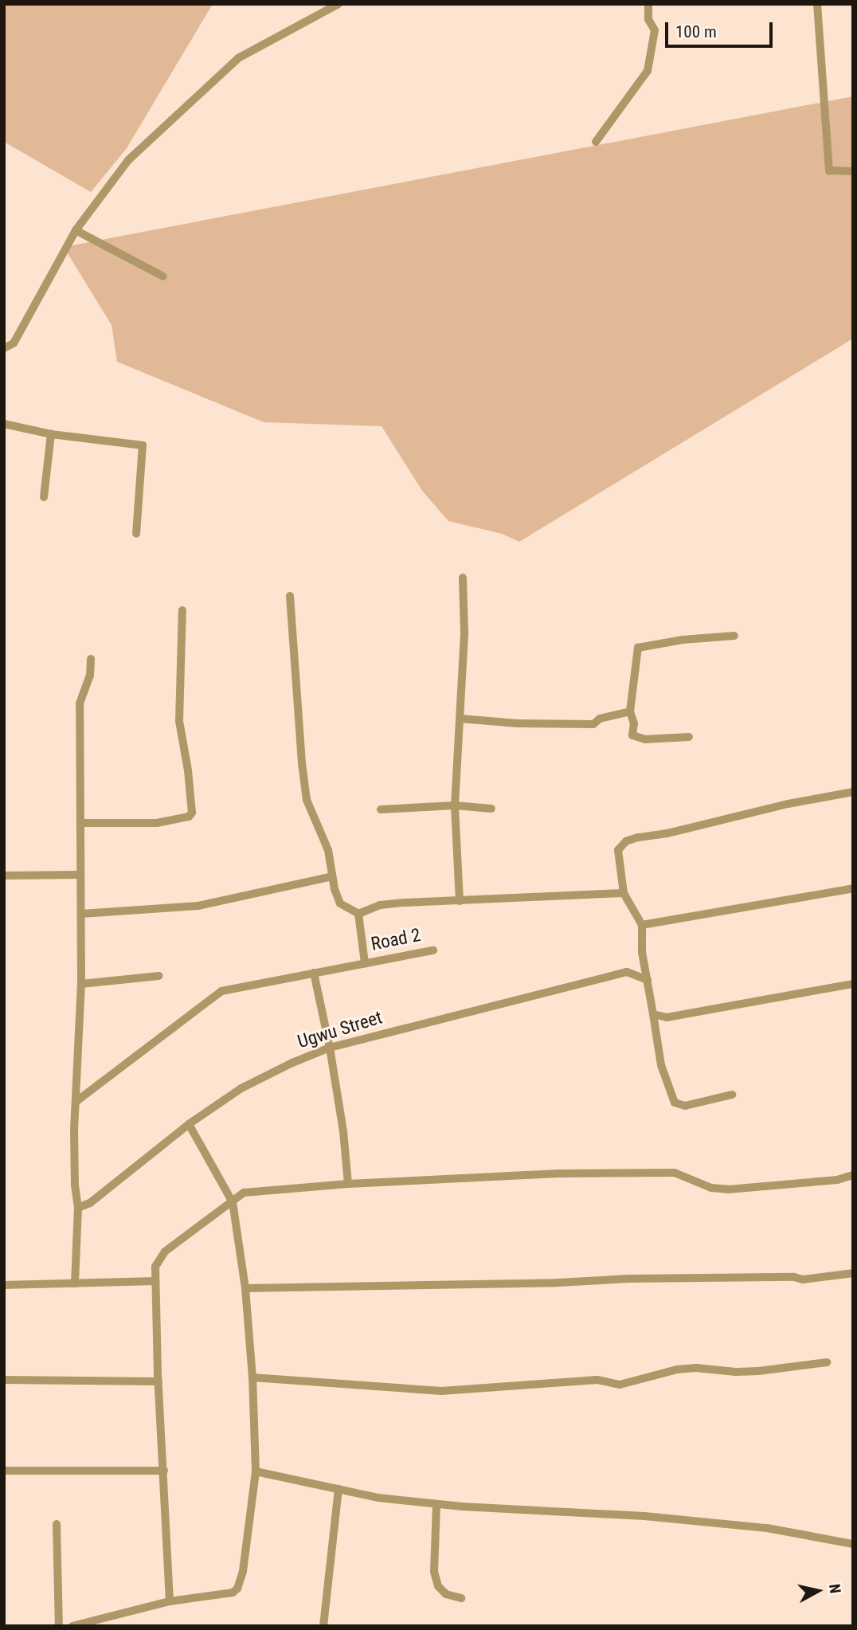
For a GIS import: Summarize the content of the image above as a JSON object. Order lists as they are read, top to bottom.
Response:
{
  "streets": {
    "street": ["Road 2", "Ugwu Street"]
  },
  "scale_bar": "100 m",
  "north": "right"
}
